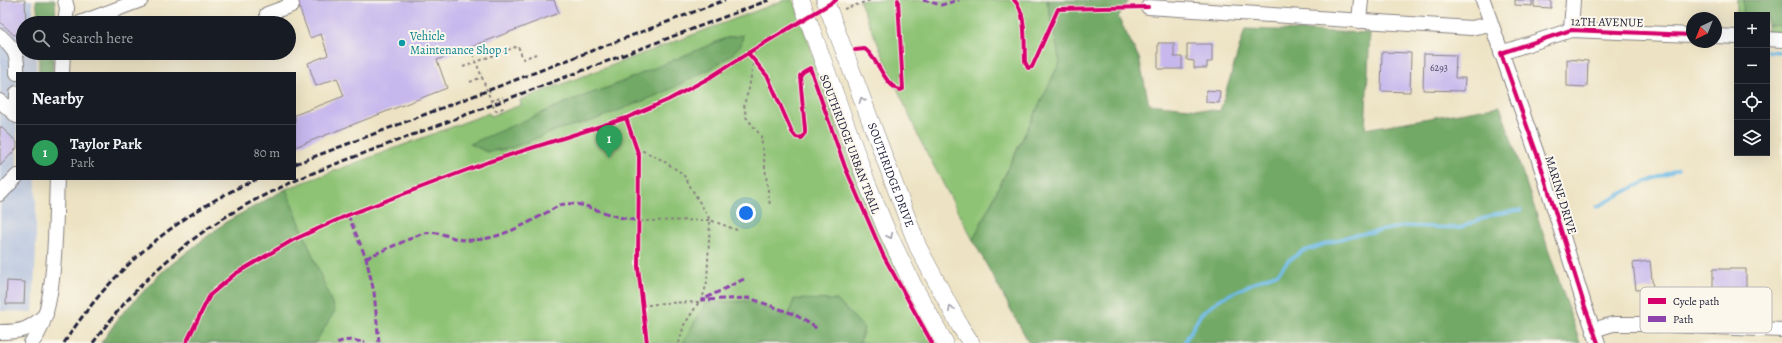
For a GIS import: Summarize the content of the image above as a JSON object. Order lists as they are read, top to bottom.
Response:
{
  "streets": {
    "main road": ["SOUTHRIDGE DRIVE"],
    "street": ["12TH AVENUE", "MARINE DRIVE"],
    "cycle path": ["SOUTHRIDGE URBAN TRAIL"]
  },
  "crossings": [
    ["12TH AVENUE", "MARINE DRIVE"]
  ],
  "places": ["Vehicle Maintenance Shop 1"],
  "house_numbers": ["6293"],
  "legend": ["Cycle path", "Path"],
  "north": "bottom left",
  "page": {
    "map_buttons": ["+", "−"],
    "search": "Search here",
    "heading": "Nearby",
    "list": [
      {
        "mark": "1",
        "name": "Taylor Park",
        "note": "Park",
        "value": "80 m"
      }
    ],
    "pins": "1"
  }
}
